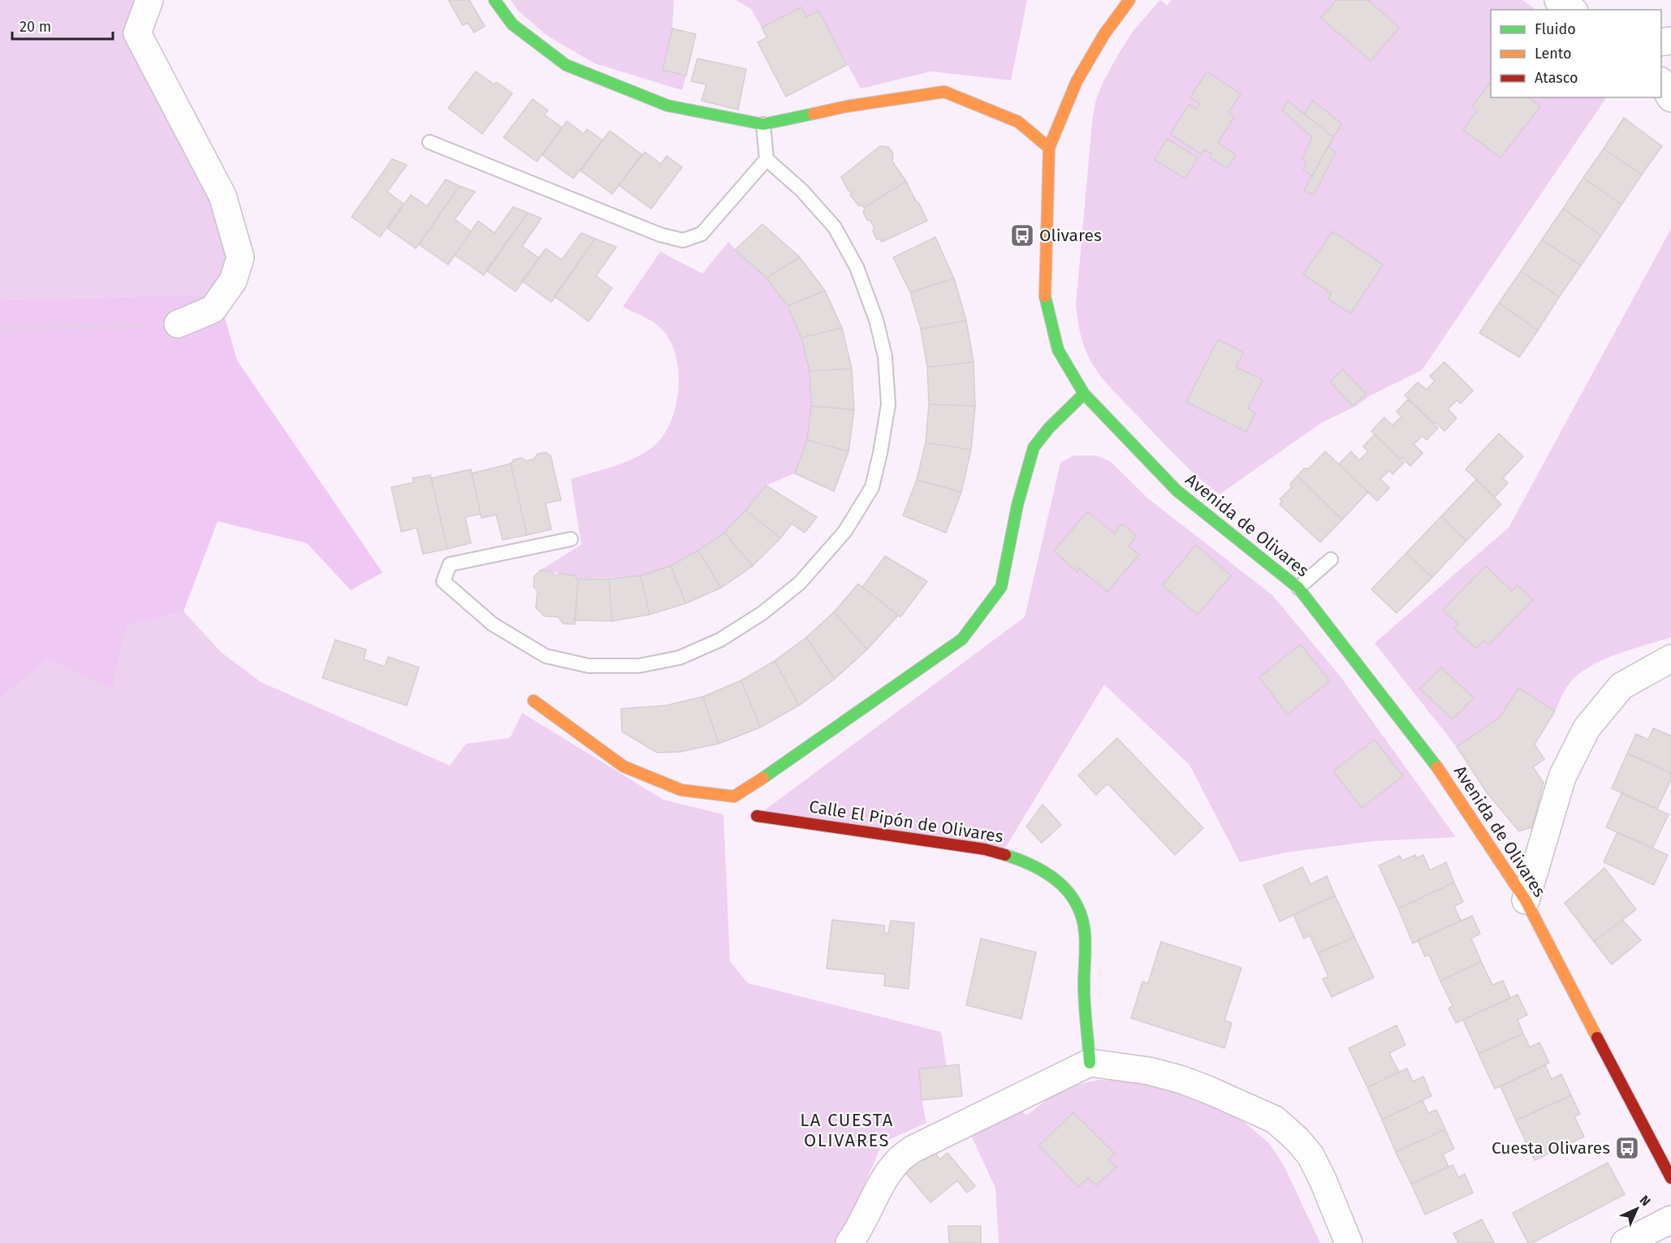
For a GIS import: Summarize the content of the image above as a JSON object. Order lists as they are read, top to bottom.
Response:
{
  "streets": {
    "street": ["Avenida de Olivares", "Calle El Pipón de Olivares"]
  },
  "districts": ["LA CUESTA OLIVARES"],
  "places": {
    "bus stop": ["Olivares", "Cuesta Olivares"]
  },
  "legend": ["Fluido", "Lento", "Atasco"],
  "scale_bar": "20 m",
  "north": "top right"
}
